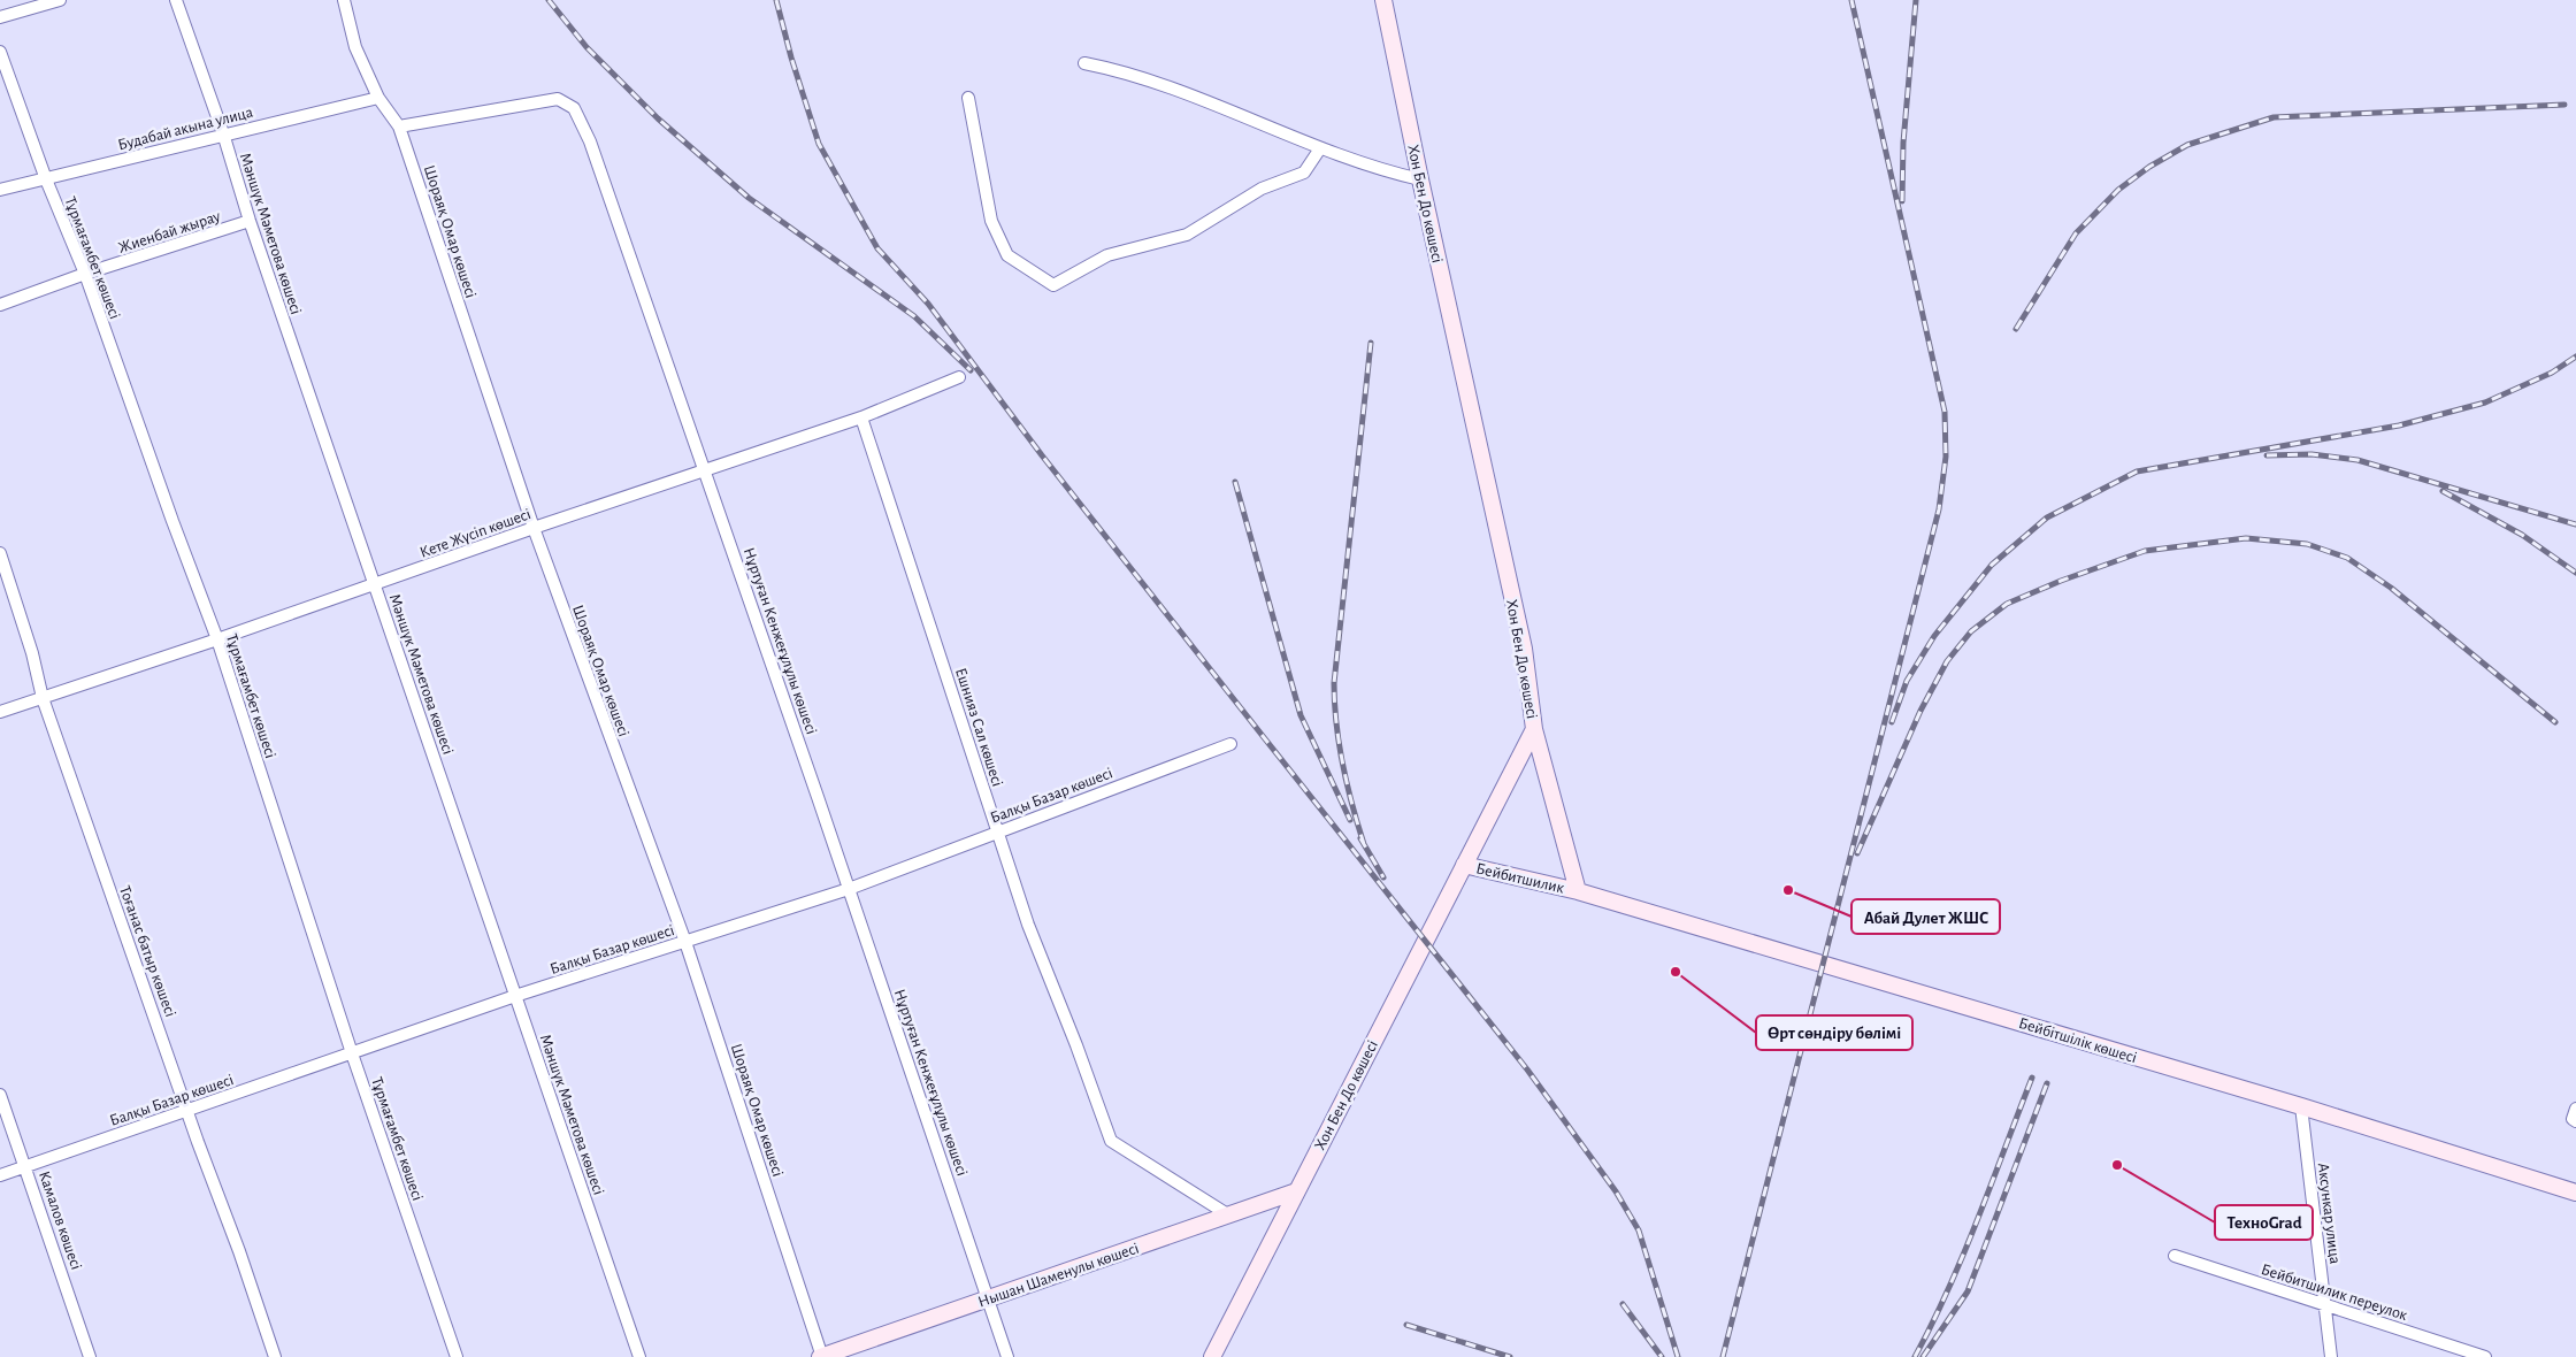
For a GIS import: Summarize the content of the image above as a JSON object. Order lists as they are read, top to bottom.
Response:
{
  "streets": {
    "street": [
      "Будабай акына улица",
      "Хон Бен До көшесі",
      "Жиенбай жырау",
      "Шораяқ Омар көшесі",
      "Мәншүк Мәметова көшесі",
      "Тұрмағамбет көшесі",
      "Кете Жүсіп көшесі",
      "Нұртуған Кенжеғұлұлы көшесі",
      "Ешнияз Сал көшесі",
      "Балқы Базар көшесі",
      "Бейбитшилик",
      "Тоғанас батыр көшесі",
      "Бейбітшілік көшесі",
      "Аксункар улица",
      "Камалов көшесі",
      "Нышан Шаменулы көшесі",
      "Бейбитшилик переулок"
    ]
  },
  "crossings": [
    ["Будабай акына улица", "Шораяқ Омар көшесі"],
    ["Будабай акына улица", "Мәншүк Мәметова көшесі"],
    ["Будабай акына улица", "Тұрмағамбет көшесі"],
    ["Хон Бен До көшесі", "Бейбитшилик"],
    ["Хон Бен До көшесі", "Нышан Шаменулы көшесі"],
    ["Жиенбай жырау", "Мәншүк Мәметова көшесі"],
    ["Жиенбай жырау", "Тұрмағамбет көшесі"],
    ["Шораяқ Омар көшесі", "Кете Жүсіп көшесі"],
    ["Шораяқ Омар көшесі", "Нұртуған Кенжеғұлұлы көшесі"],
    ["Шораяқ Омар көшесі", "Балқы Базар көшесі"],
    ["Шораяқ Омар көшесі", "Нышан Шаменулы көшесі"],
    ["Мәншүк Мәметова көшесі", "Кете Жүсіп көшесі"],
    ["Мәншүк Мәметова көшесі", "Балқы Базар көшесі"],
    ["Тұрмағамбет көшесі", "Кете Жүсіп көшесі"],
    ["Тұрмағамбет көшесі", "Балқы Базар көшесі"],
    ["Кете Жүсіп көшесі", "Нұртуған Кенжеғұлұлы көшесі"],
    ["Кете Жүсіп көшесі", "Ешнияз Сал көшесі"],
    ["Кете Жүсіп көшесі", "Тоғанас батыр көшесі"],
    ["Нұртуған Кенжеғұлұлы көшесі", "Балқы Базар көшесі"],
    ["Нұртуған Кенжеғұлұлы көшесі", "Нышан Шаменулы көшесі"],
    ["Ешнияз Сал көшесі", "Балқы Базар көшесі"],
    ["Ешнияз Сал көшесі", "Нышан Шаменулы көшесі"],
    ["Балқы Базар көшесі", "Тоғанас батыр көшесі"],
    ["Балқы Базар көшесі", "Камалов көшесі"],
    ["Бейбитшилик", "Бейбітшілік көшесі"],
    ["Бейбітшілік көшесі", "Аксункар улица"],
    ["Аксункар улица", "Бейбитшилик переулок"]
  ],
  "places": ["Абай Дулет ЖШС", "Өрт сөндіру бөлімі", "ТехноGrad"]
}
